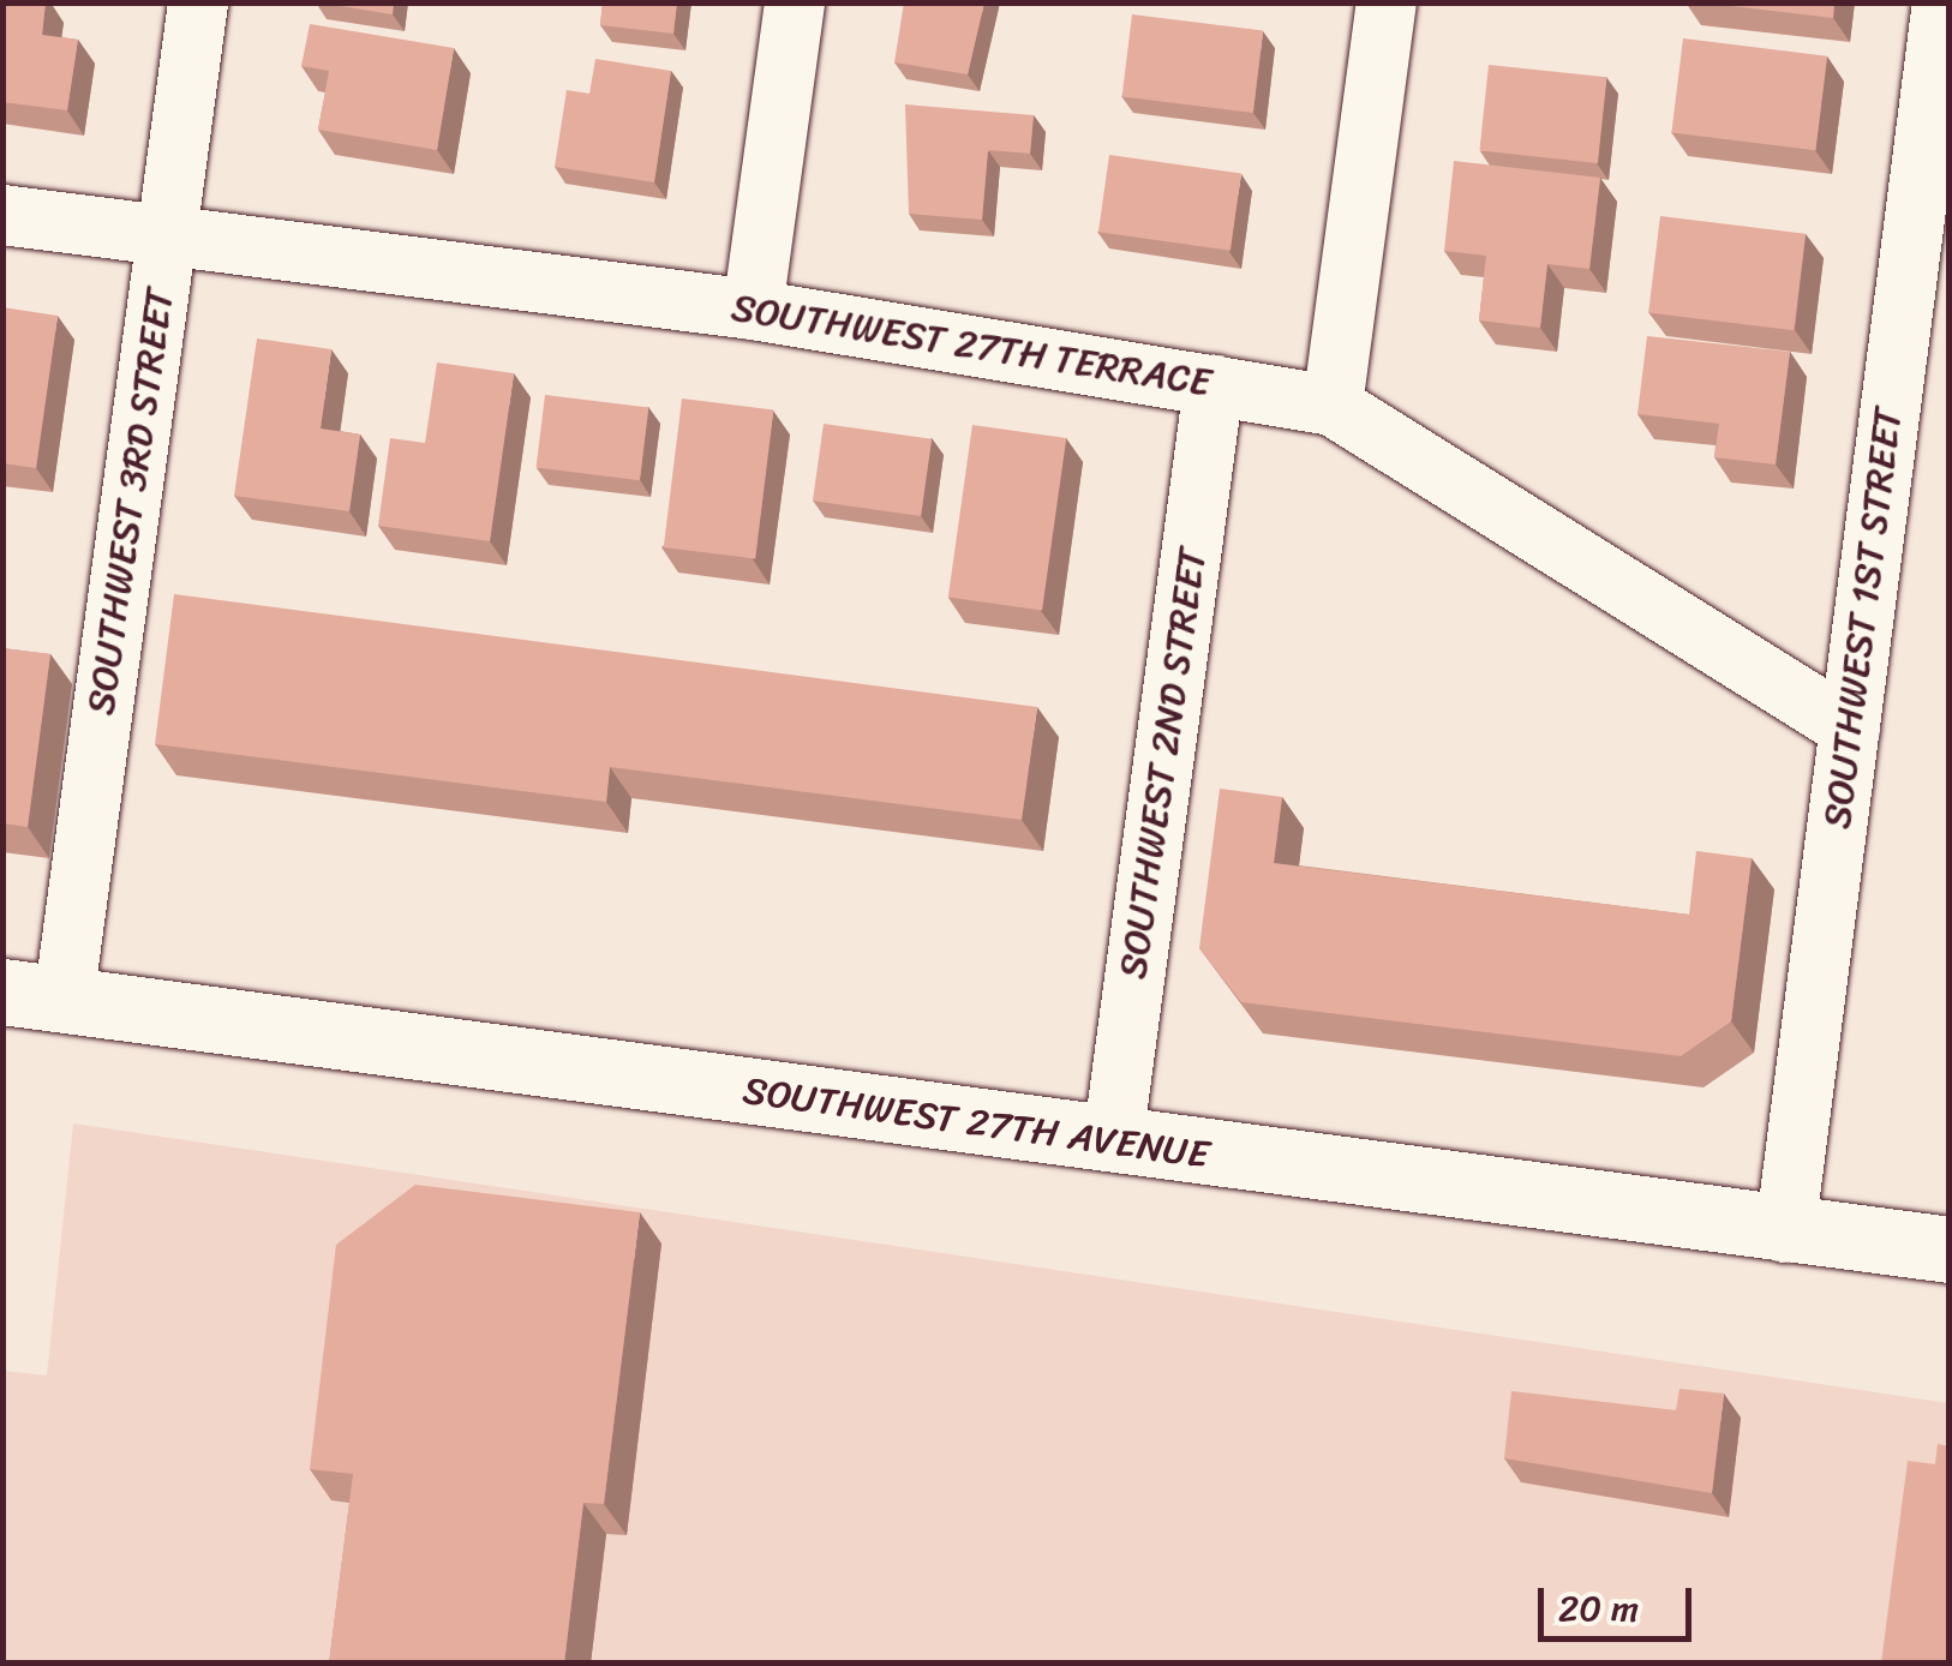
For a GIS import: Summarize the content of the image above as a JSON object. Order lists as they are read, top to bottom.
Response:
{
  "streets": {
    "street": [
      "SOUTHWEST 27TH TERRACE",
      "SOUTHWEST 3RD STREET",
      "SOUTHWEST 1ST STREET",
      "SOUTHWEST 2ND STREET",
      "SOUTHWEST 27TH AVENUE"
    ]
  },
  "crossings": [
    ["SOUTHWEST 27TH TERRACE", "SOUTHWEST 3RD STREET"],
    ["SOUTHWEST 27TH TERRACE", "SOUTHWEST 1ST STREET"],
    ["SOUTHWEST 27TH TERRACE", "SOUTHWEST 2ND STREET"],
    ["SOUTHWEST 3RD STREET", "SOUTHWEST 27TH AVENUE"],
    ["SOUTHWEST 1ST STREET", "SOUTHWEST 27TH AVENUE"],
    ["SOUTHWEST 2ND STREET", "SOUTHWEST 27TH AVENUE"]
  ],
  "scale_bar": "20 m"
}
